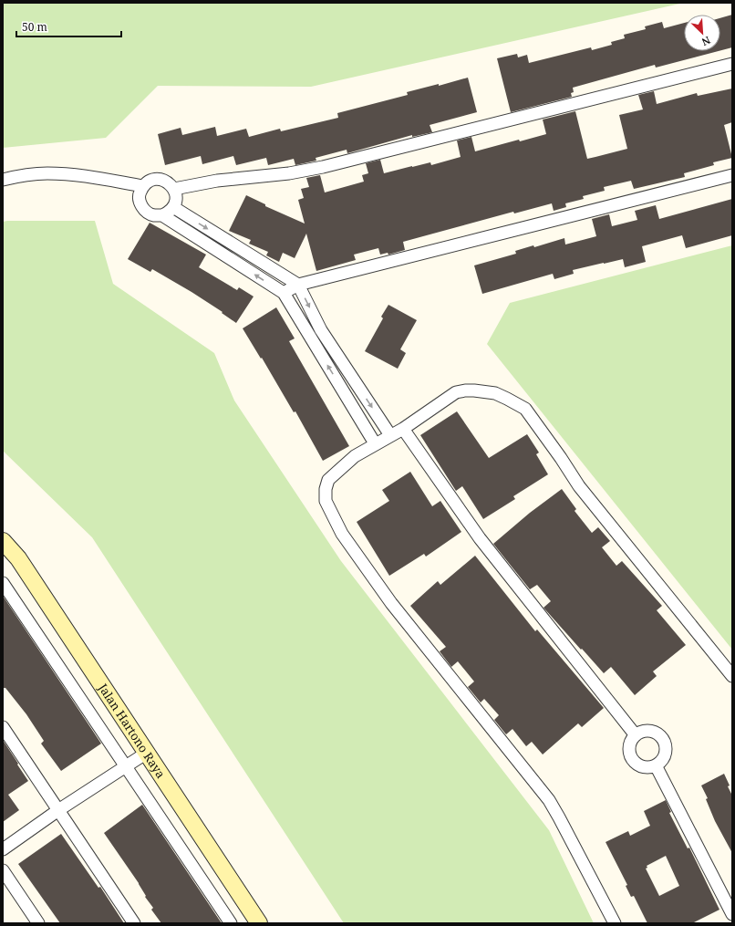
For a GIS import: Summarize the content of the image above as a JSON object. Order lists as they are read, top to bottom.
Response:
{
  "streets": {
    "street": ["Jalan Hartono Raya"]
  },
  "scale_bar": "50 m",
  "north": "bottom right"
}
